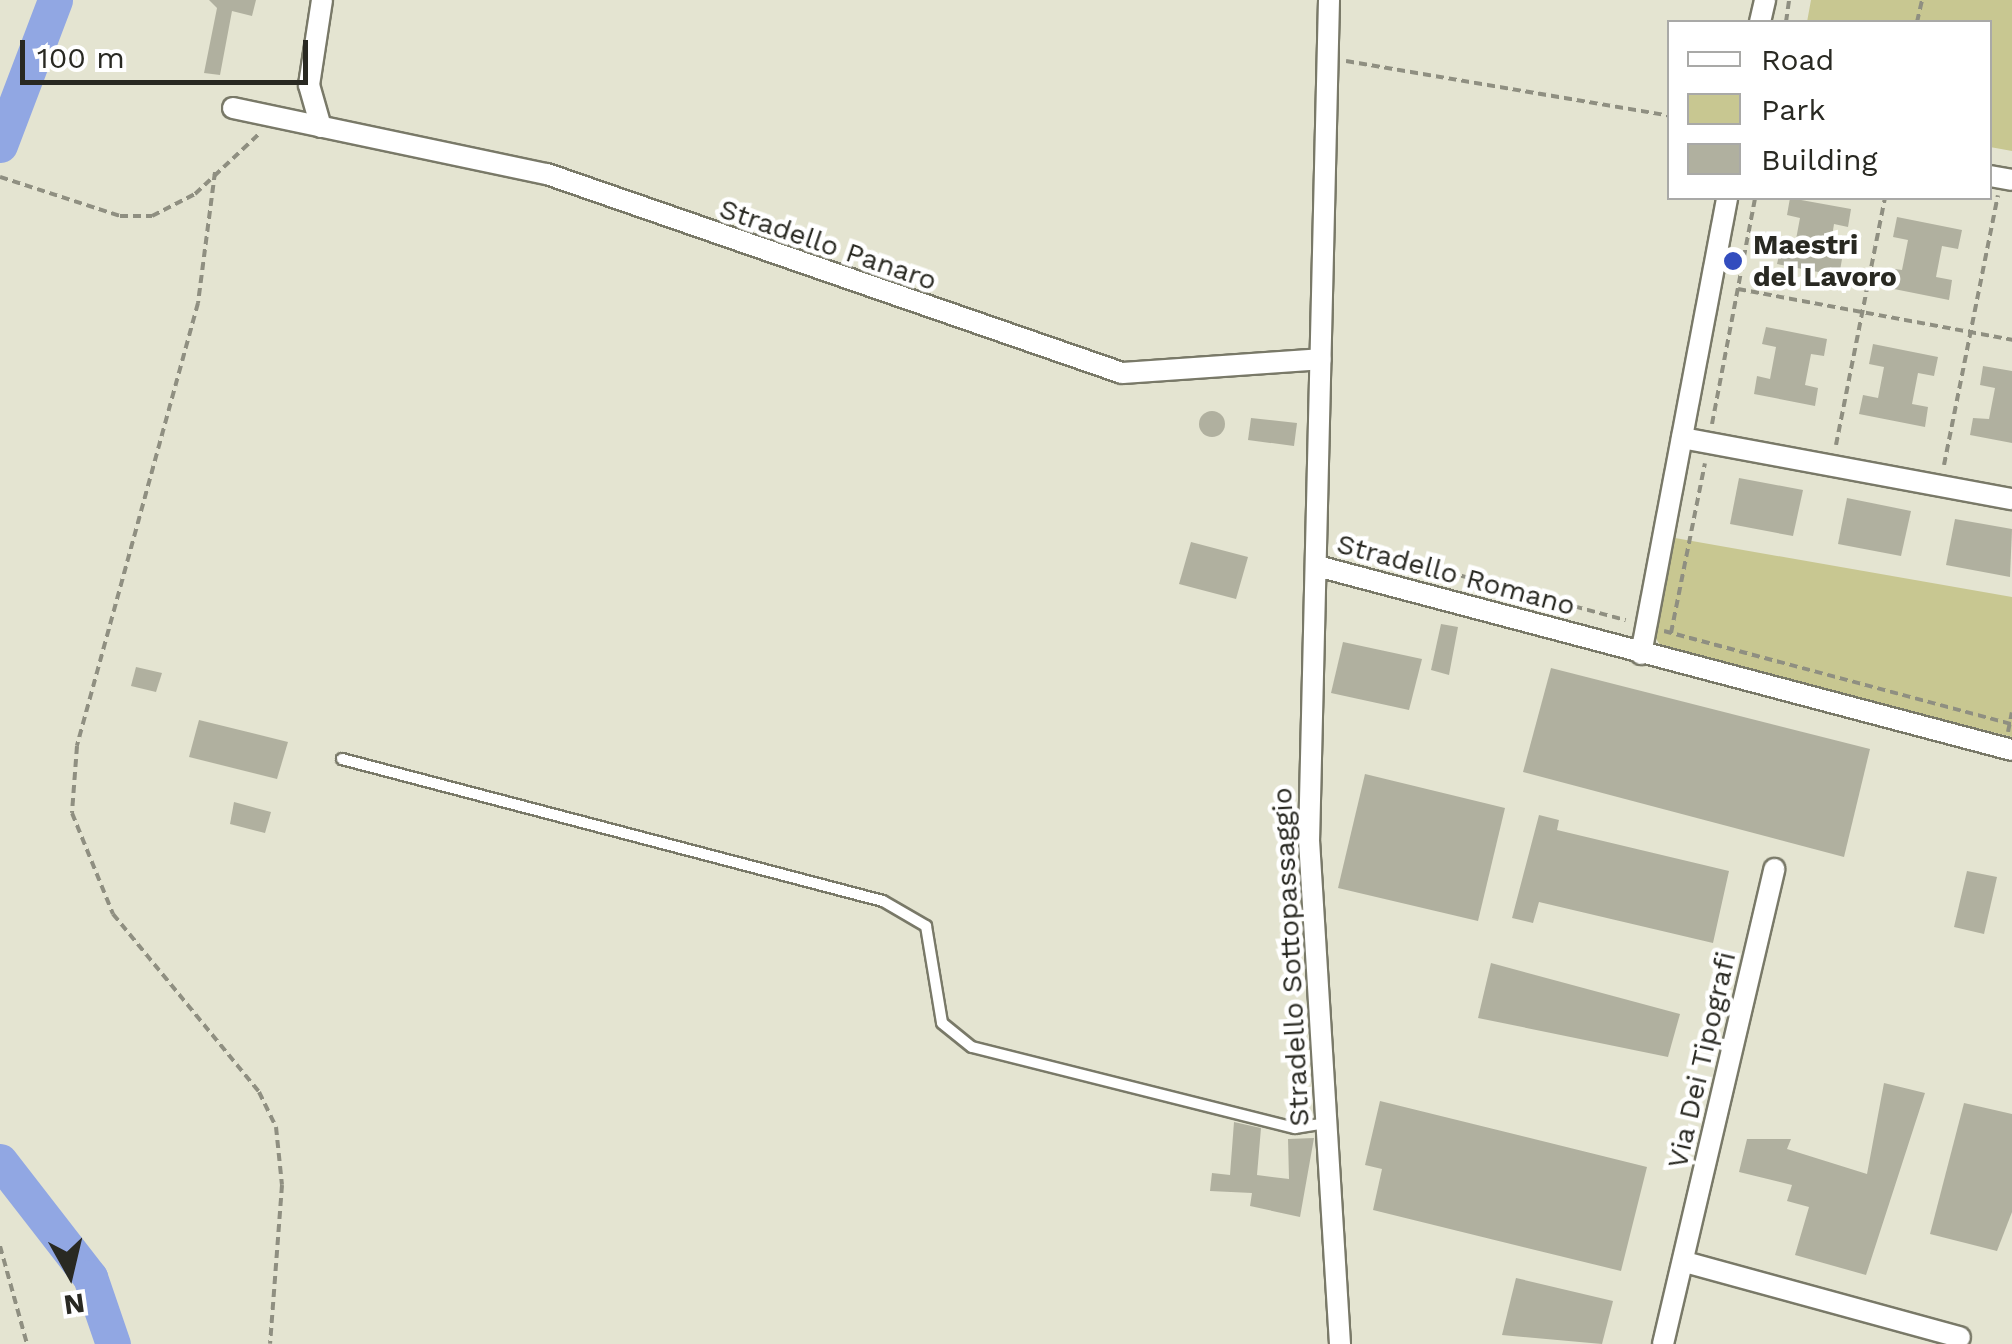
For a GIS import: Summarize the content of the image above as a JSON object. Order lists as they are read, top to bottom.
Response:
{
  "streets": {
    "street": [
      "Stradello Panaro",
      "Stradello Romano",
      "Stradello Sottopassaggio",
      "Via Dei Tipografi"
    ]
  },
  "crossings": [
    ["Stradello Panaro", "Stradello Romano"],
    ["Stradello Romano", "Stradello Sottopassaggio"]
  ],
  "places": ["Maestri del Lavoro"],
  "legend": ["Road", "Park", "Building"],
  "scale_bar": "100 m",
  "north": "bottom"
}
